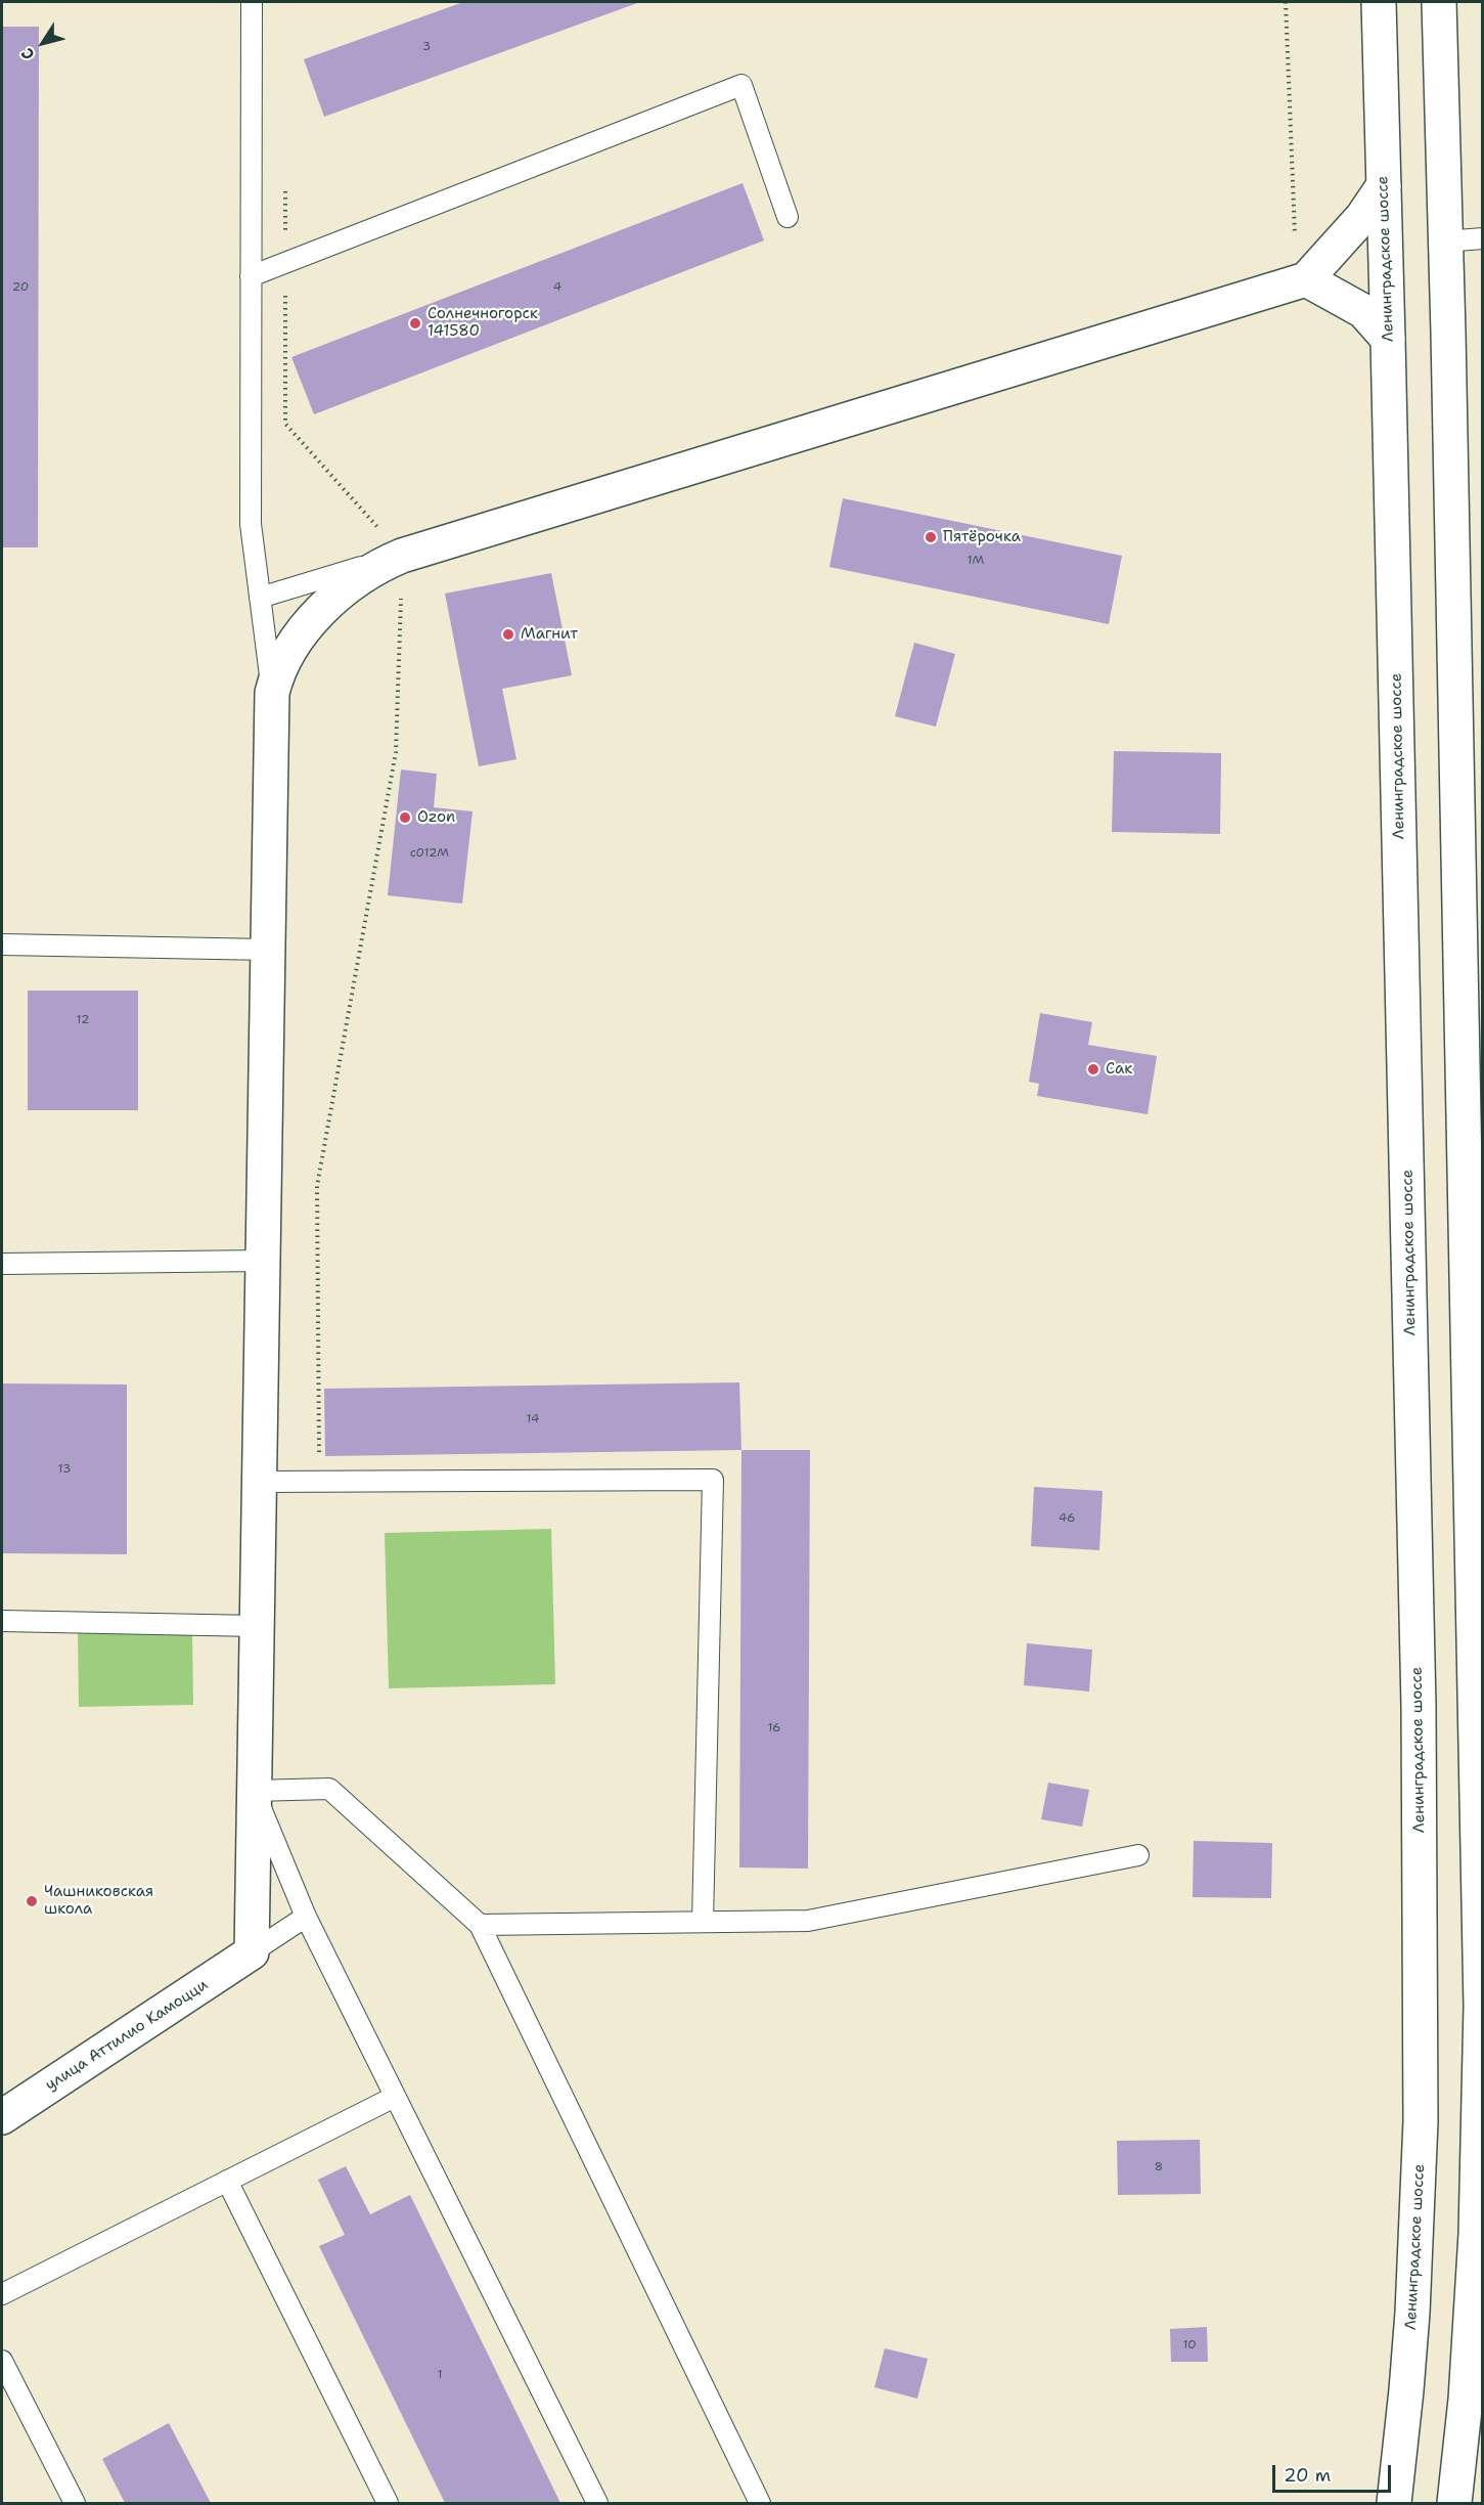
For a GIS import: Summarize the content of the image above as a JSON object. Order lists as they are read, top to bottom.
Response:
{
  "streets": {
    "main road": ["Ленинградское шоссе", "улица Аттилио Камоцци"]
  },
  "places": [
    "Солнечногорск 141580",
    "Пятёрочка",
    "Магнит",
    "Ozon",
    "Сак",
    "Чашниковская школа"
  ],
  "house_numbers": [
    "3",
    "20",
    "4",
    "1М",
    "с012М",
    "12",
    "14",
    "13",
    "46",
    "16",
    "8",
    "10",
    "1"
  ],
  "scale_bar": "20 m",
  "north": "bottom left"
}
